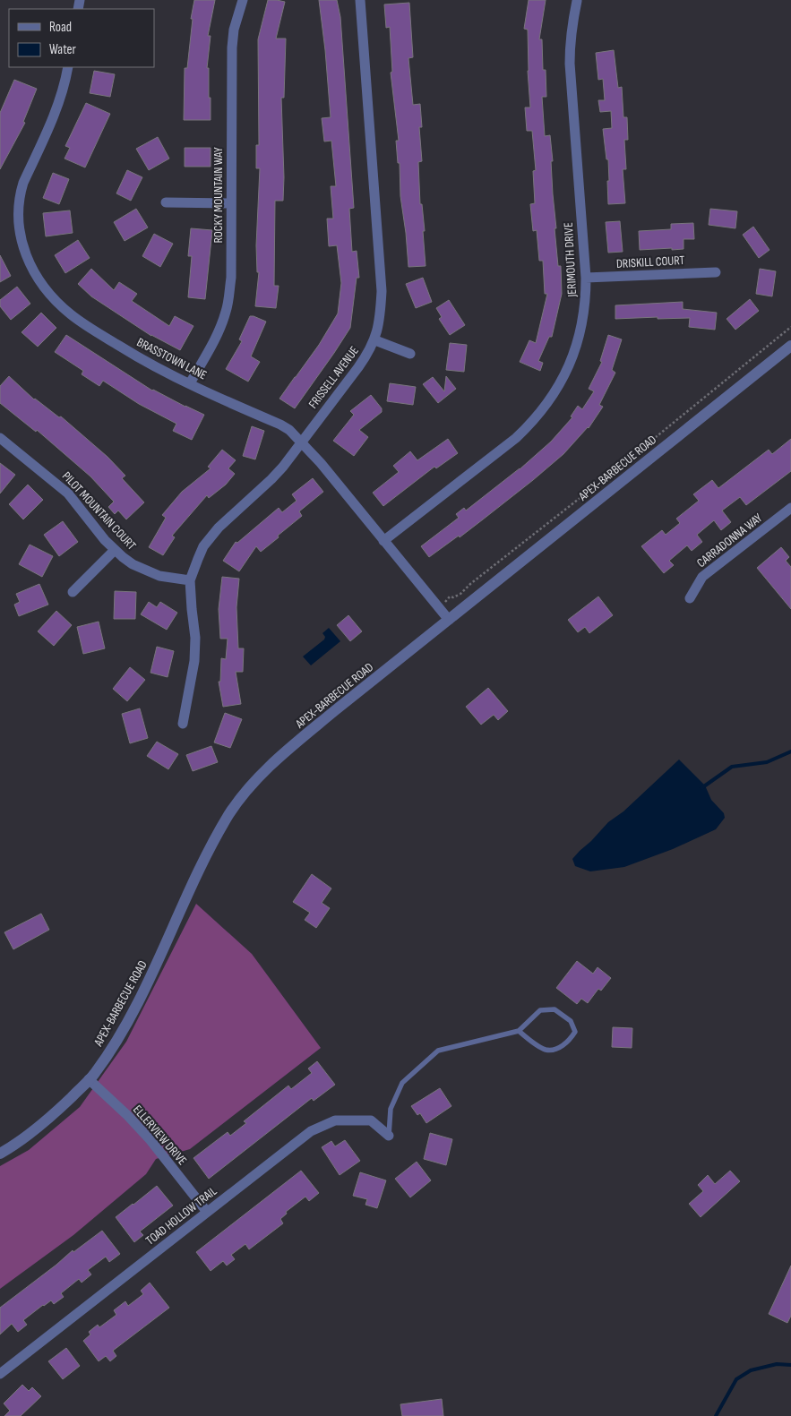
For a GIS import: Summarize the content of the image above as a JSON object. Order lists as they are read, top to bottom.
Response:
{
  "streets": {
    "street": [
      "ROCKY MOUNTAIN WAY",
      "JERIMOUTH DRIVE",
      "DRISKILL COURT",
      "BRASSTOWN LANE",
      "FRISSELL AVENUE",
      "APEX-BARBECUE ROAD",
      "PILOT MOUNTAIN COURT",
      "CARRADONNA WAY",
      "ELLERVIEW DRIVE",
      "TOAD HOLLOW TRAIL"
    ]
  },
  "crossings": [
    ["ROCKY MOUNTAIN WAY", "BRASSTOWN LANE"],
    ["JERIMOUTH DRIVE", "DRISKILL COURT"],
    ["JERIMOUTH DRIVE", "BRASSTOWN LANE"],
    ["BRASSTOWN LANE", "FRISSELL AVENUE"],
    ["BRASSTOWN LANE", "APEX-BARBECUE ROAD"],
    ["FRISSELL AVENUE", "PILOT MOUNTAIN COURT"],
    ["APEX-BARBECUE ROAD", "ELLERVIEW DRIVE"],
    ["ELLERVIEW DRIVE", "TOAD HOLLOW TRAIL"]
  ],
  "legend": ["Road", "Water"]
}
